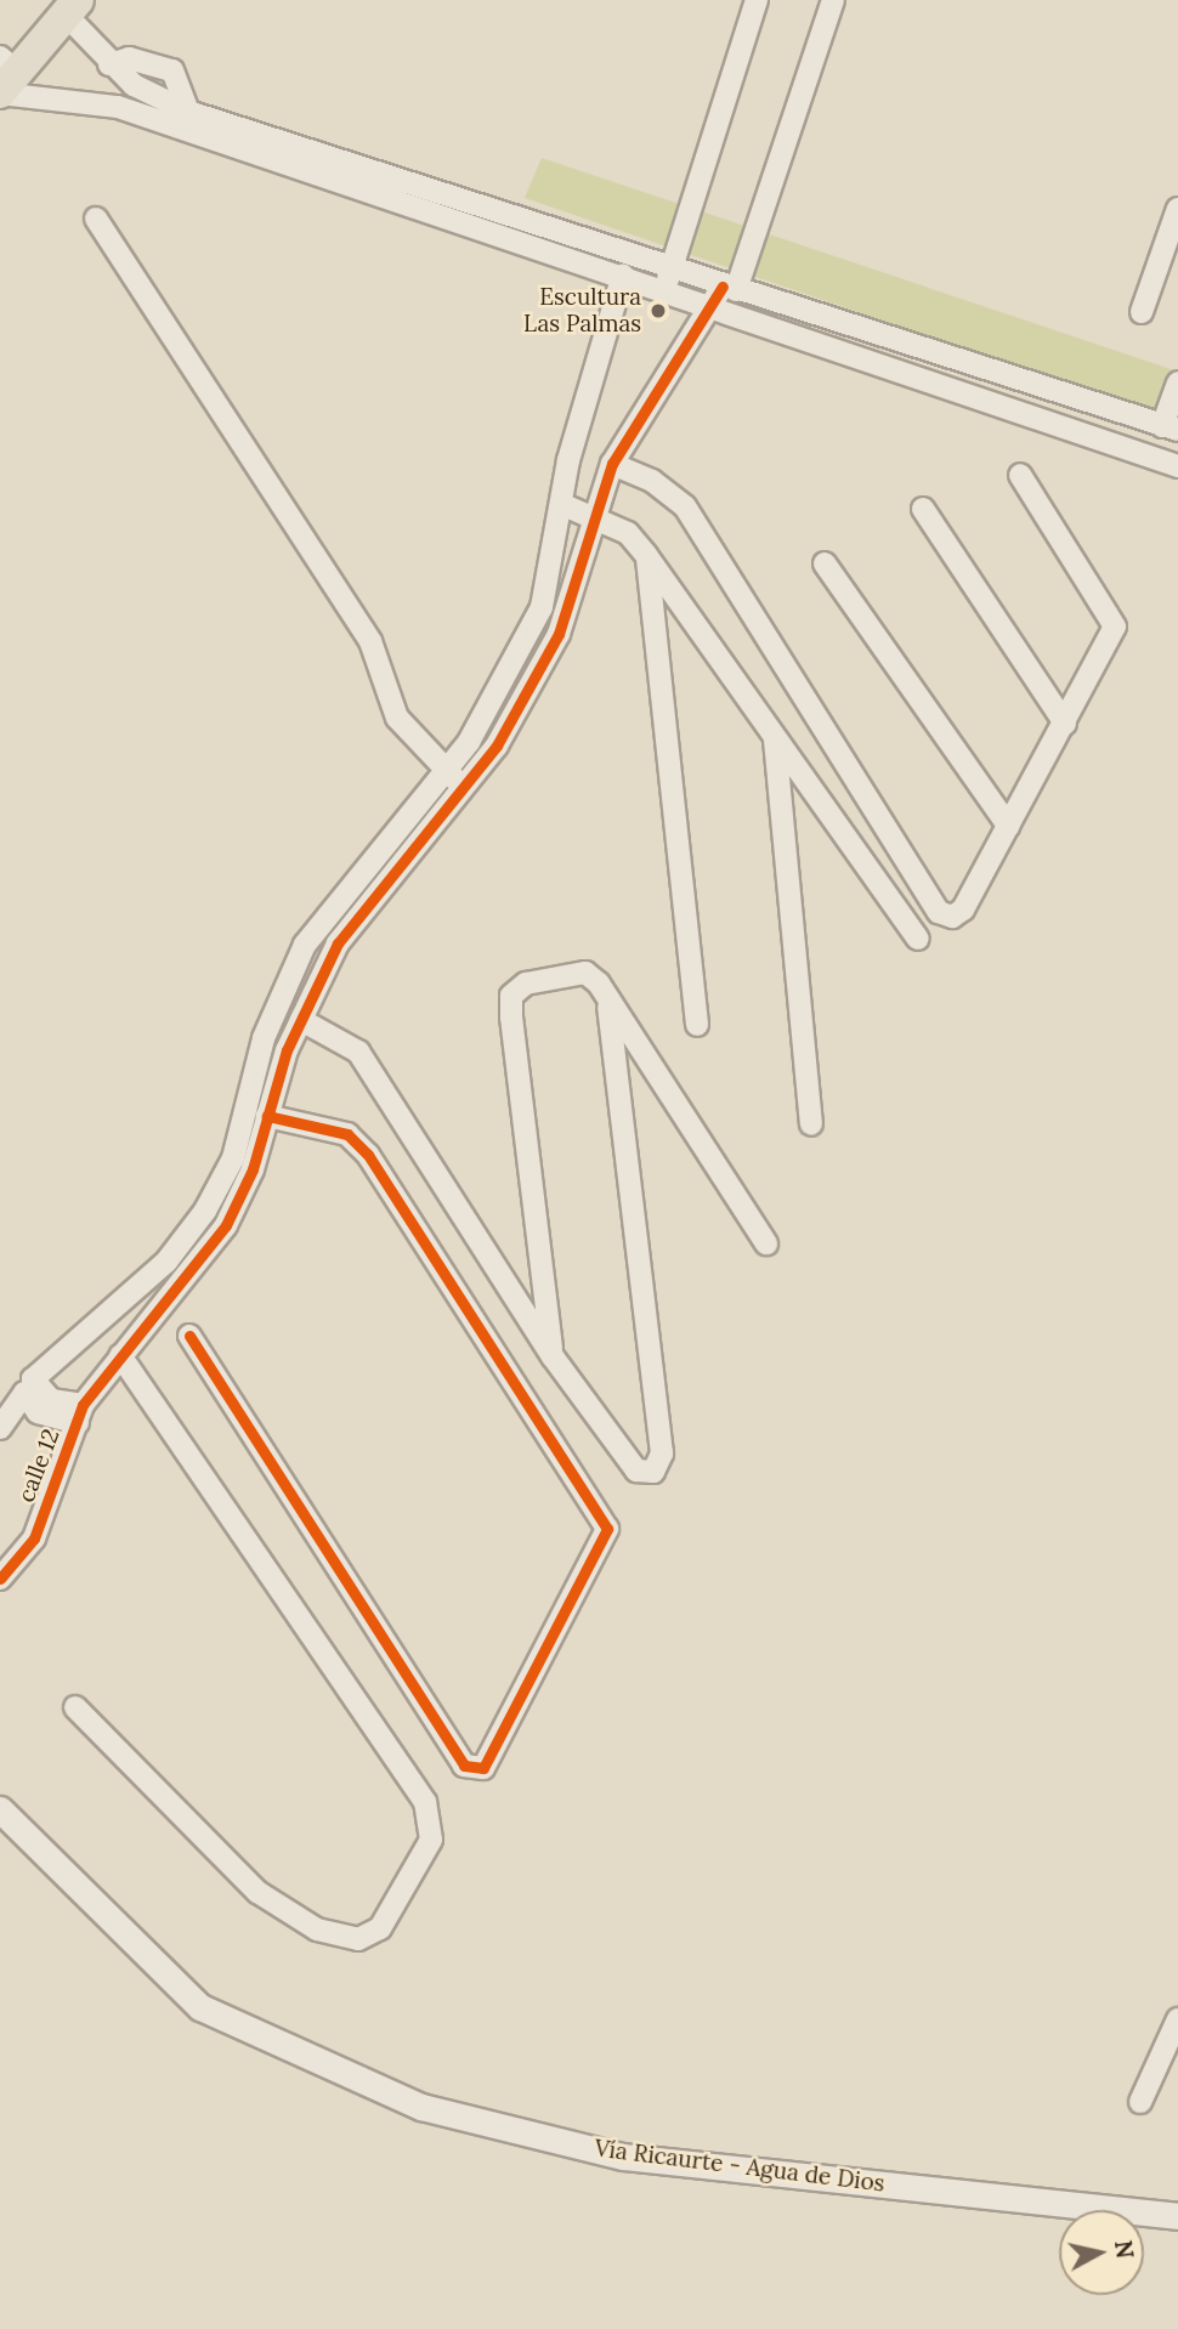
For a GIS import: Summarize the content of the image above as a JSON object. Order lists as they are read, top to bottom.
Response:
{
  "streets": {
    "street": ["calle 12", "Vía Ricaurte - Agua de Dios"]
  },
  "places": ["Escultura Las Palmas"],
  "north": "right"
}
